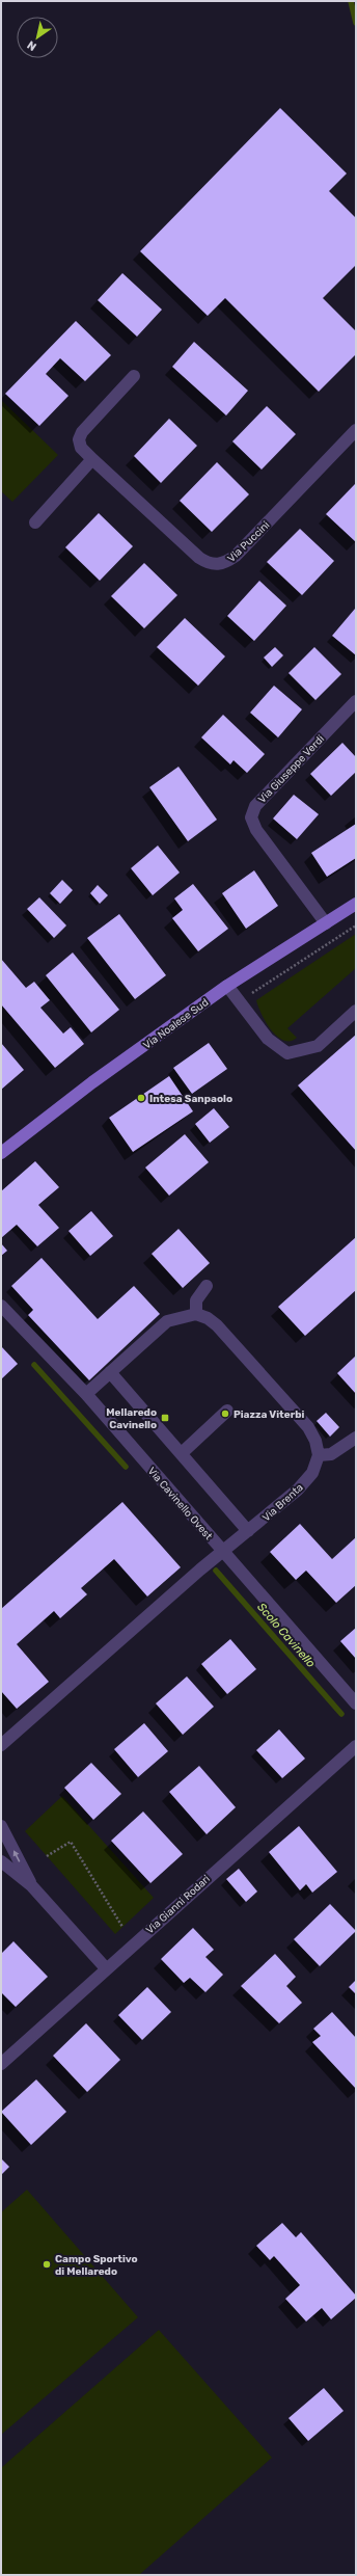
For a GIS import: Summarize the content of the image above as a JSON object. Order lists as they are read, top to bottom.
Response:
{
  "streets": {
    "main road": ["Via Noalese Sud"],
    "street": [
      "Via Puccini",
      "Via Giuseppe Verdi",
      "Via Brenta",
      "Via Cavinello Ovest",
      "Via Gianni Rodari"
    ]
  },
  "crossings": [
    ["Via Giuseppe Verdi", "Via Noalese Sud"],
    ["Via Brenta", "Via Cavinello Ovest"]
  ],
  "water": ["Scolo Cavinello"],
  "places": {
    "other": ["Intesa Sanpaolo", "Piazza Viterbi", "Campo Sportivo di Mellaredo"],
    "transit": ["Mellaredo Cavinello"]
  },
  "north": "bottom left"
}
